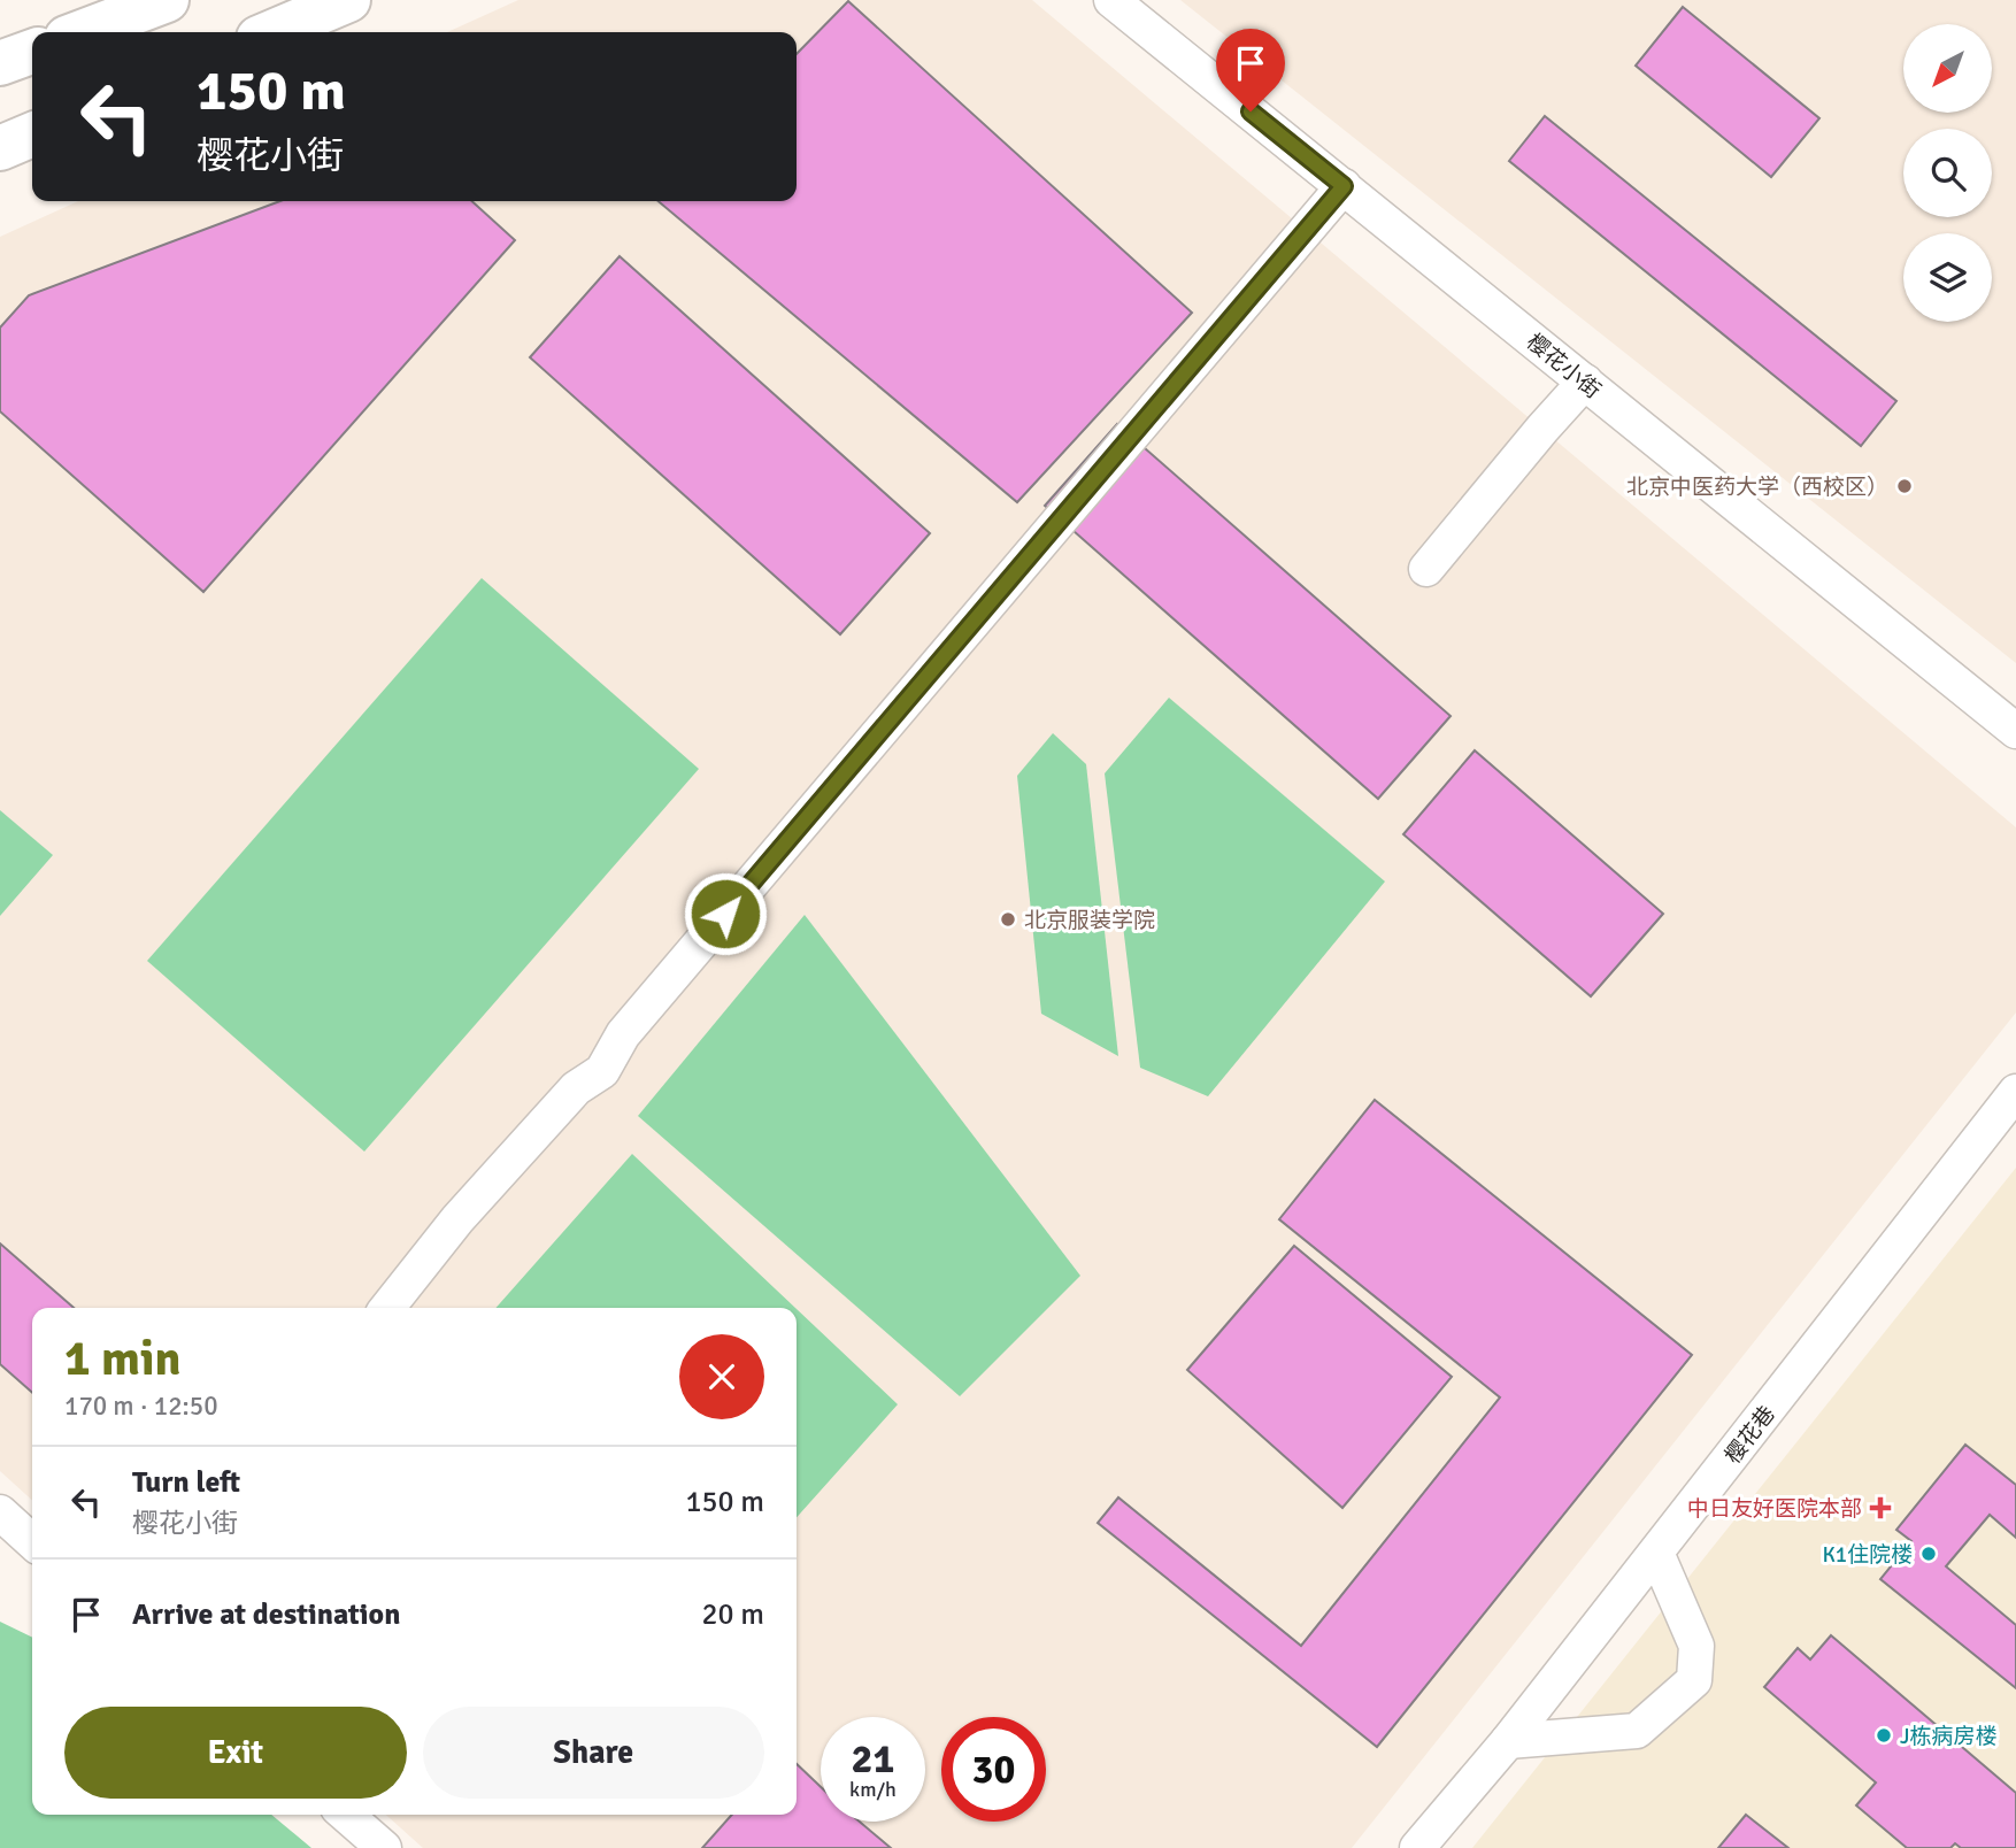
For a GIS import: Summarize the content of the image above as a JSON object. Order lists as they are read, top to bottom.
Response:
{
  "streets": {
    "street": ["樱花小街", "樱花巷"]
  },
  "places": {
    "other": [
      "北京中医药大学（西校区）",
      "北京服装学院",
      "K1住院楼",
      "J栋病房楼"
    ],
    "health": ["中日友好医院本部"]
  },
  "north": "bottom left",
  "page": {
    "turn": ["150 m", "樱花小街"],
    "heading": ["1 min", "170 m · 12:50"],
    "list": [
      {
        "name": "Turn left",
        "note": "樱花小街",
        "value": "150 m"
      },
      {
        "name": "Arrive at destination",
        "value": "20 m"
      }
    ],
    "buttons": ["Exit", "Share"],
    "speed": "21 km/h",
    "limit": "30"
  }
}
